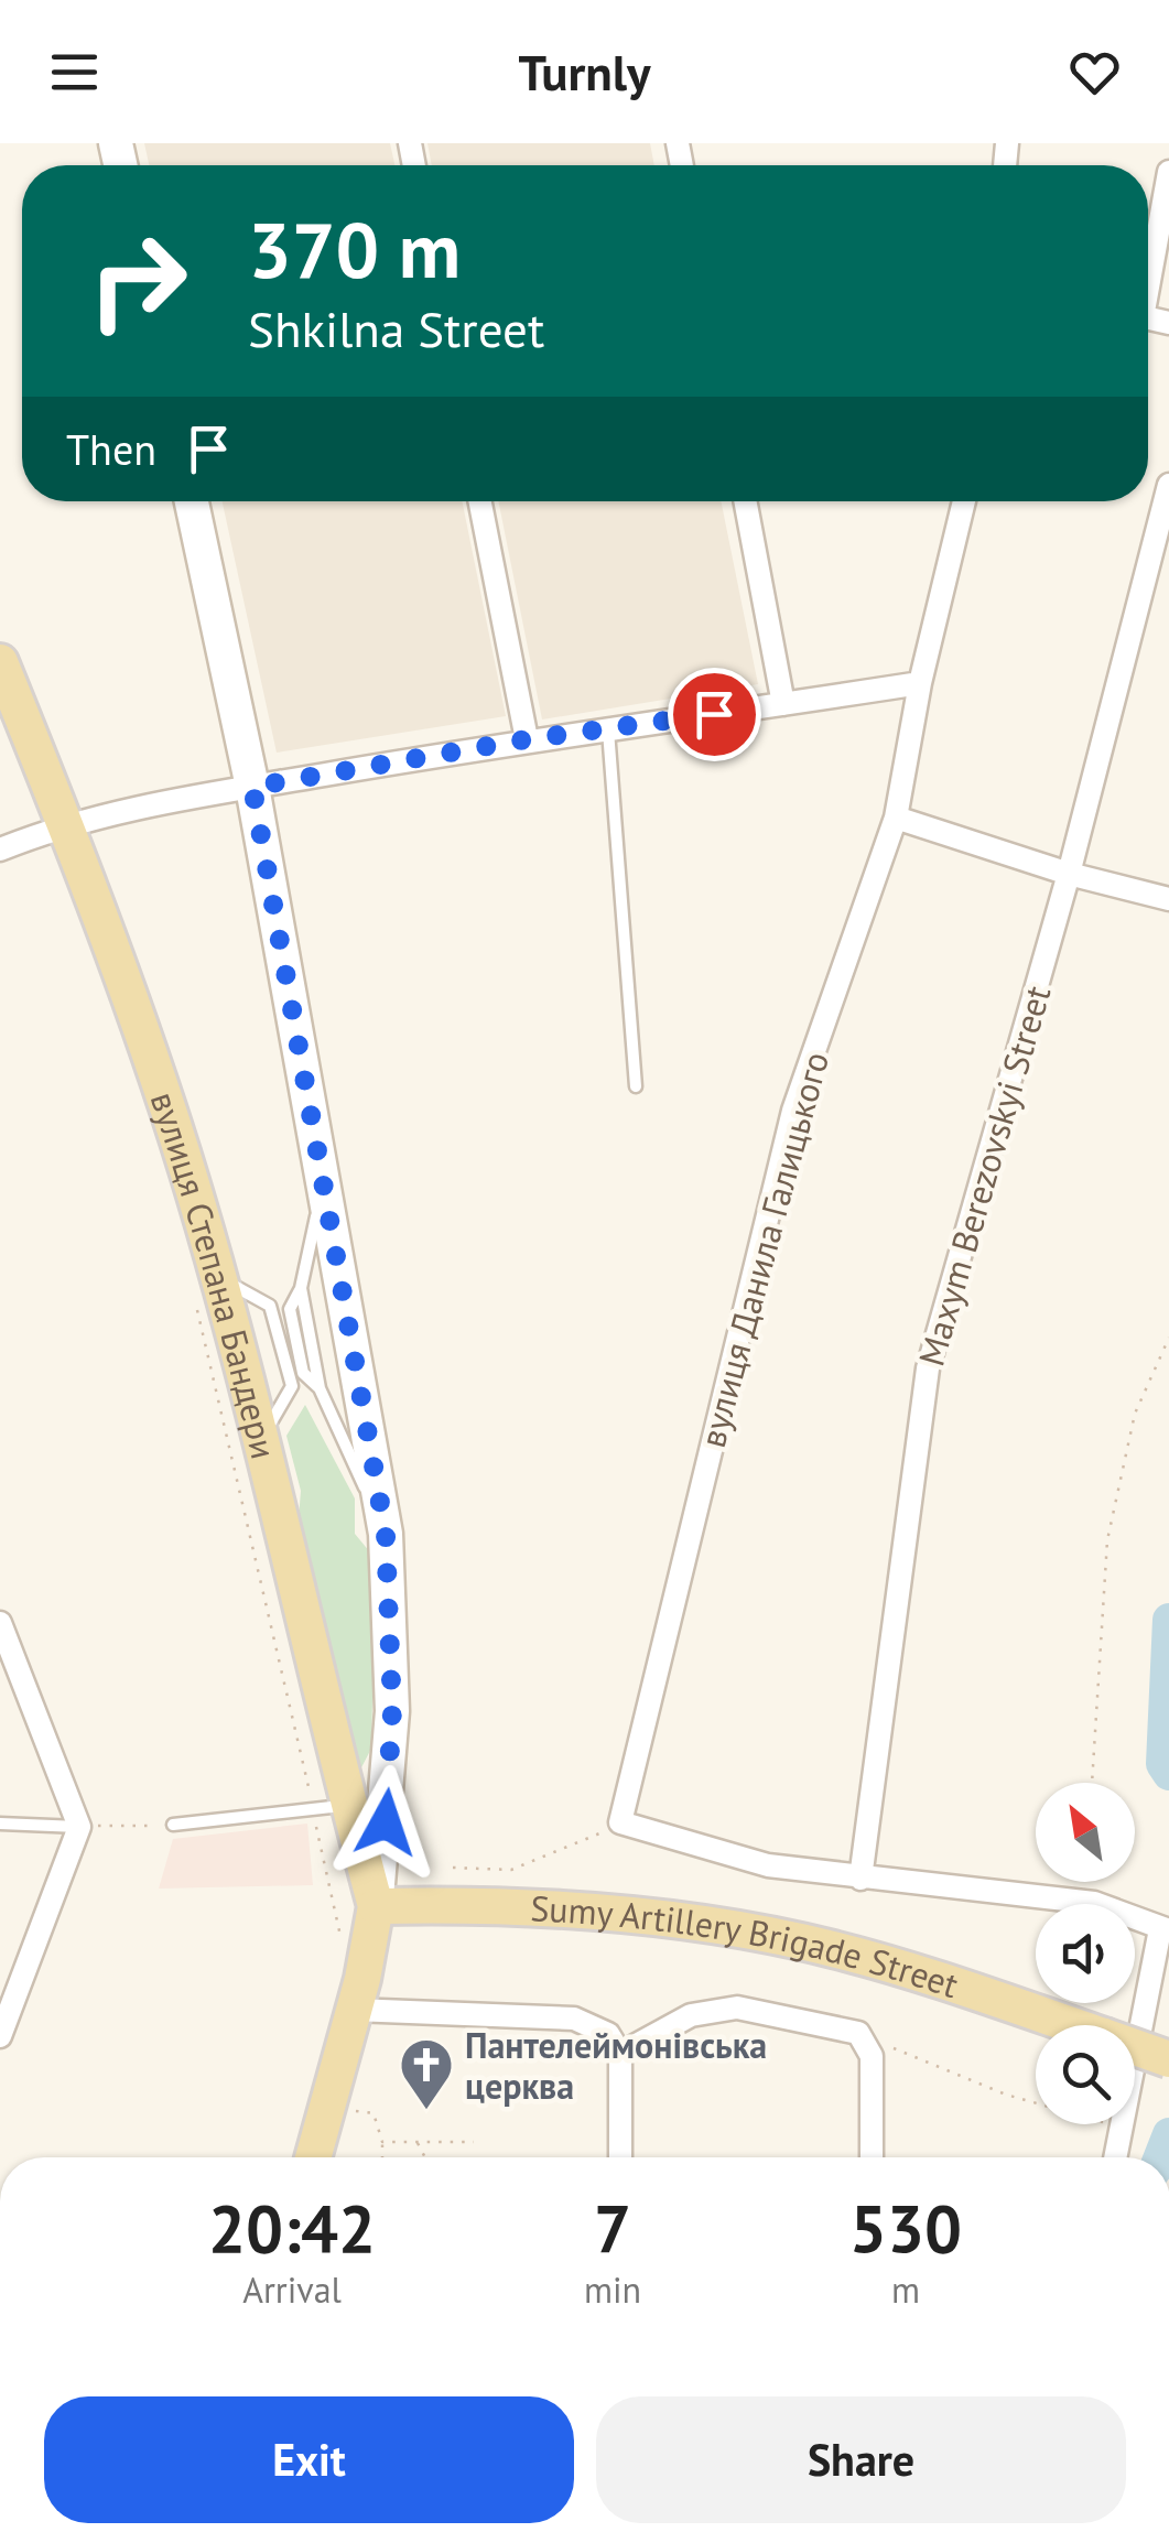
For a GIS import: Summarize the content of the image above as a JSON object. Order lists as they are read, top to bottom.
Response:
{
  "streets": {
    "main road": ["вулиця Степана Бандери", "Sumy Artillery Brigade Street"],
    "street": ["Maxym Berezovskyi Street", "вулиця Данила Галицького"]
  },
  "crossings": [
    ["вулиця Степана Бандери", "Sumy Artillery Brigade Street"]
  ],
  "places": {
    "church": ["Пантелеймонівська церква"]
  },
  "north": "top left",
  "page": {
    "header": "Turnly",
    "turn": ["370 m", "Shkilna Street"],
    "then": "Then",
    "eta": [
      "20:42",
      "Arrival",
      "7",
      "min",
      "530",
      "m"
    ],
    "buttons": ["Exit", "Share"]
  }
}
